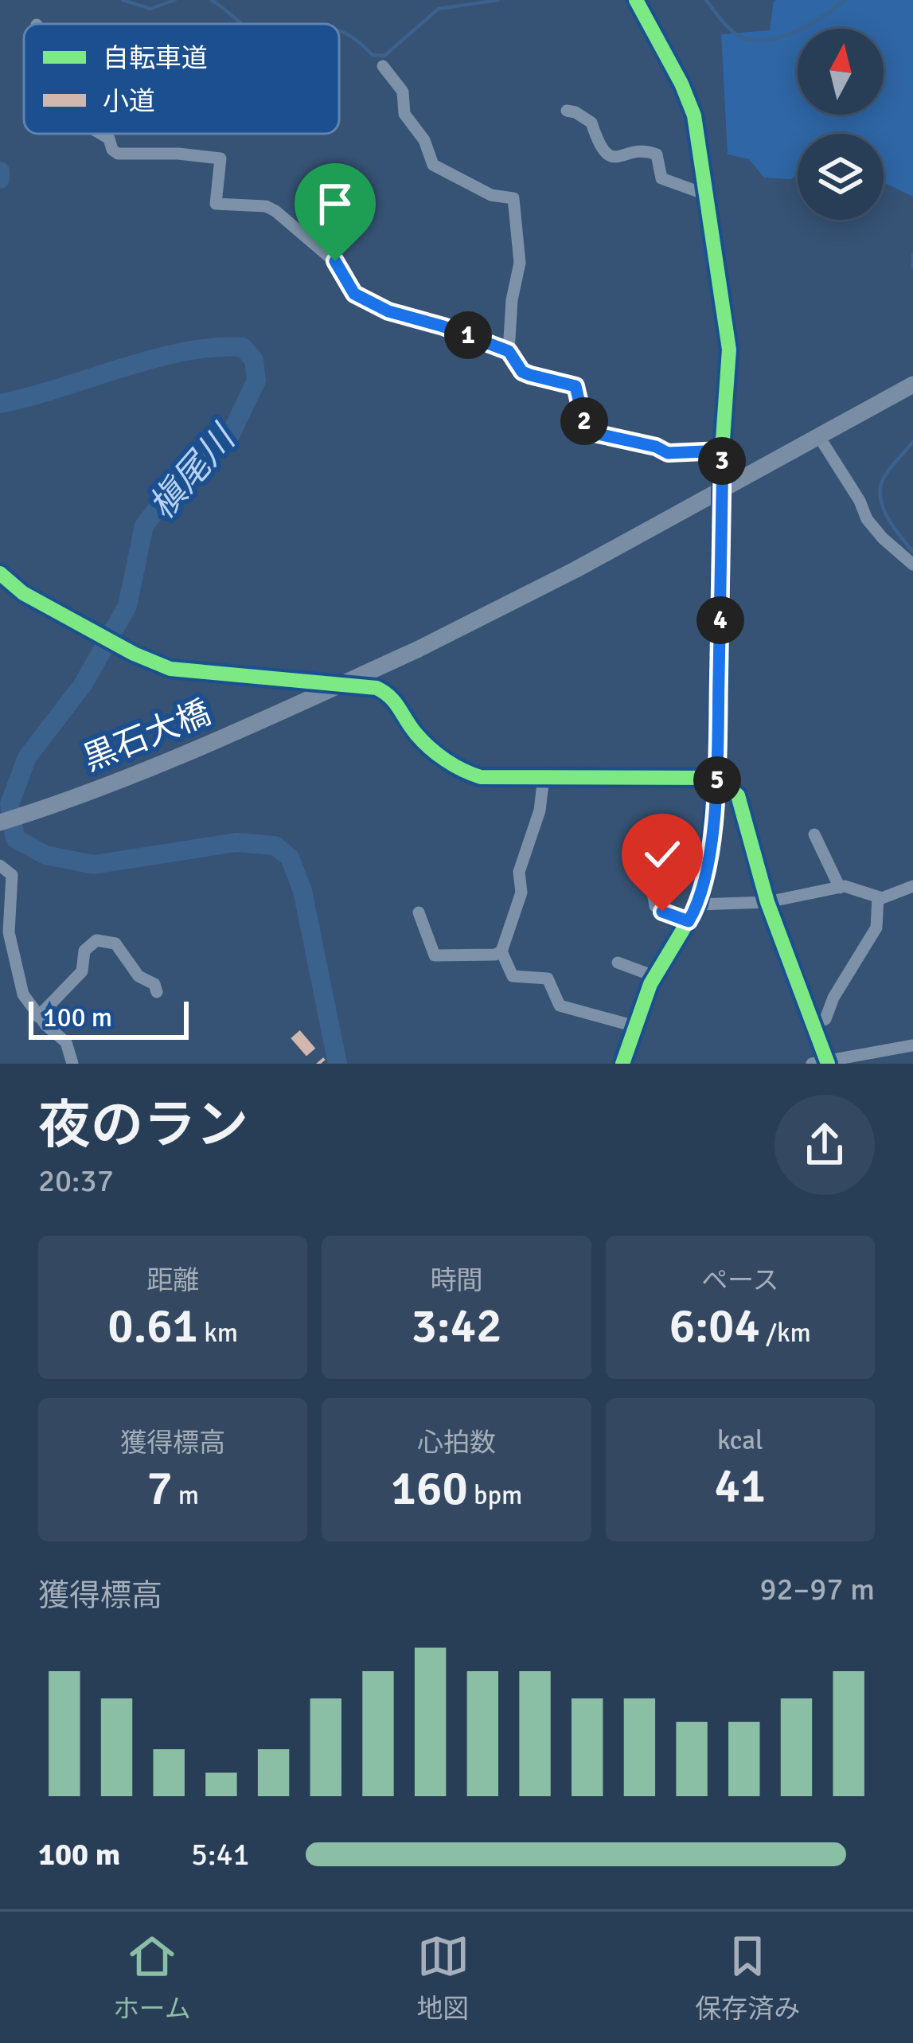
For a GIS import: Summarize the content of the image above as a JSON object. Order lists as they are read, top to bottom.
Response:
{
  "streets": {
    "street": ["黒石大橋"]
  },
  "water": ["槇尾川"],
  "legend": ["自転車道", "小道"],
  "scale_bar": "100 m",
  "north": "top",
  "page": {
    "pins": [
      "1",
      "2",
      "3",
      "4",
      "5"
    ],
    "scale": "100 m",
    "heading": ["夜のラン", "20:37"],
    "stats": [
      ["距離", "0.61 km"],
      ["時間", "3:42"],
      ["ペース", "6:04 /km"],
      ["獲得標高", "7 m"],
      ["心拍数", "160 bpm"],
      ["kcal", "41"]
    ],
    "chart": ["獲得標高", "92–97 m"],
    "list": [
      {
        "name": "100 m",
        "note": "5:41"
      }
    ],
    "tabs": ["ホーム", "地図", "保存済み"]
  }
}
